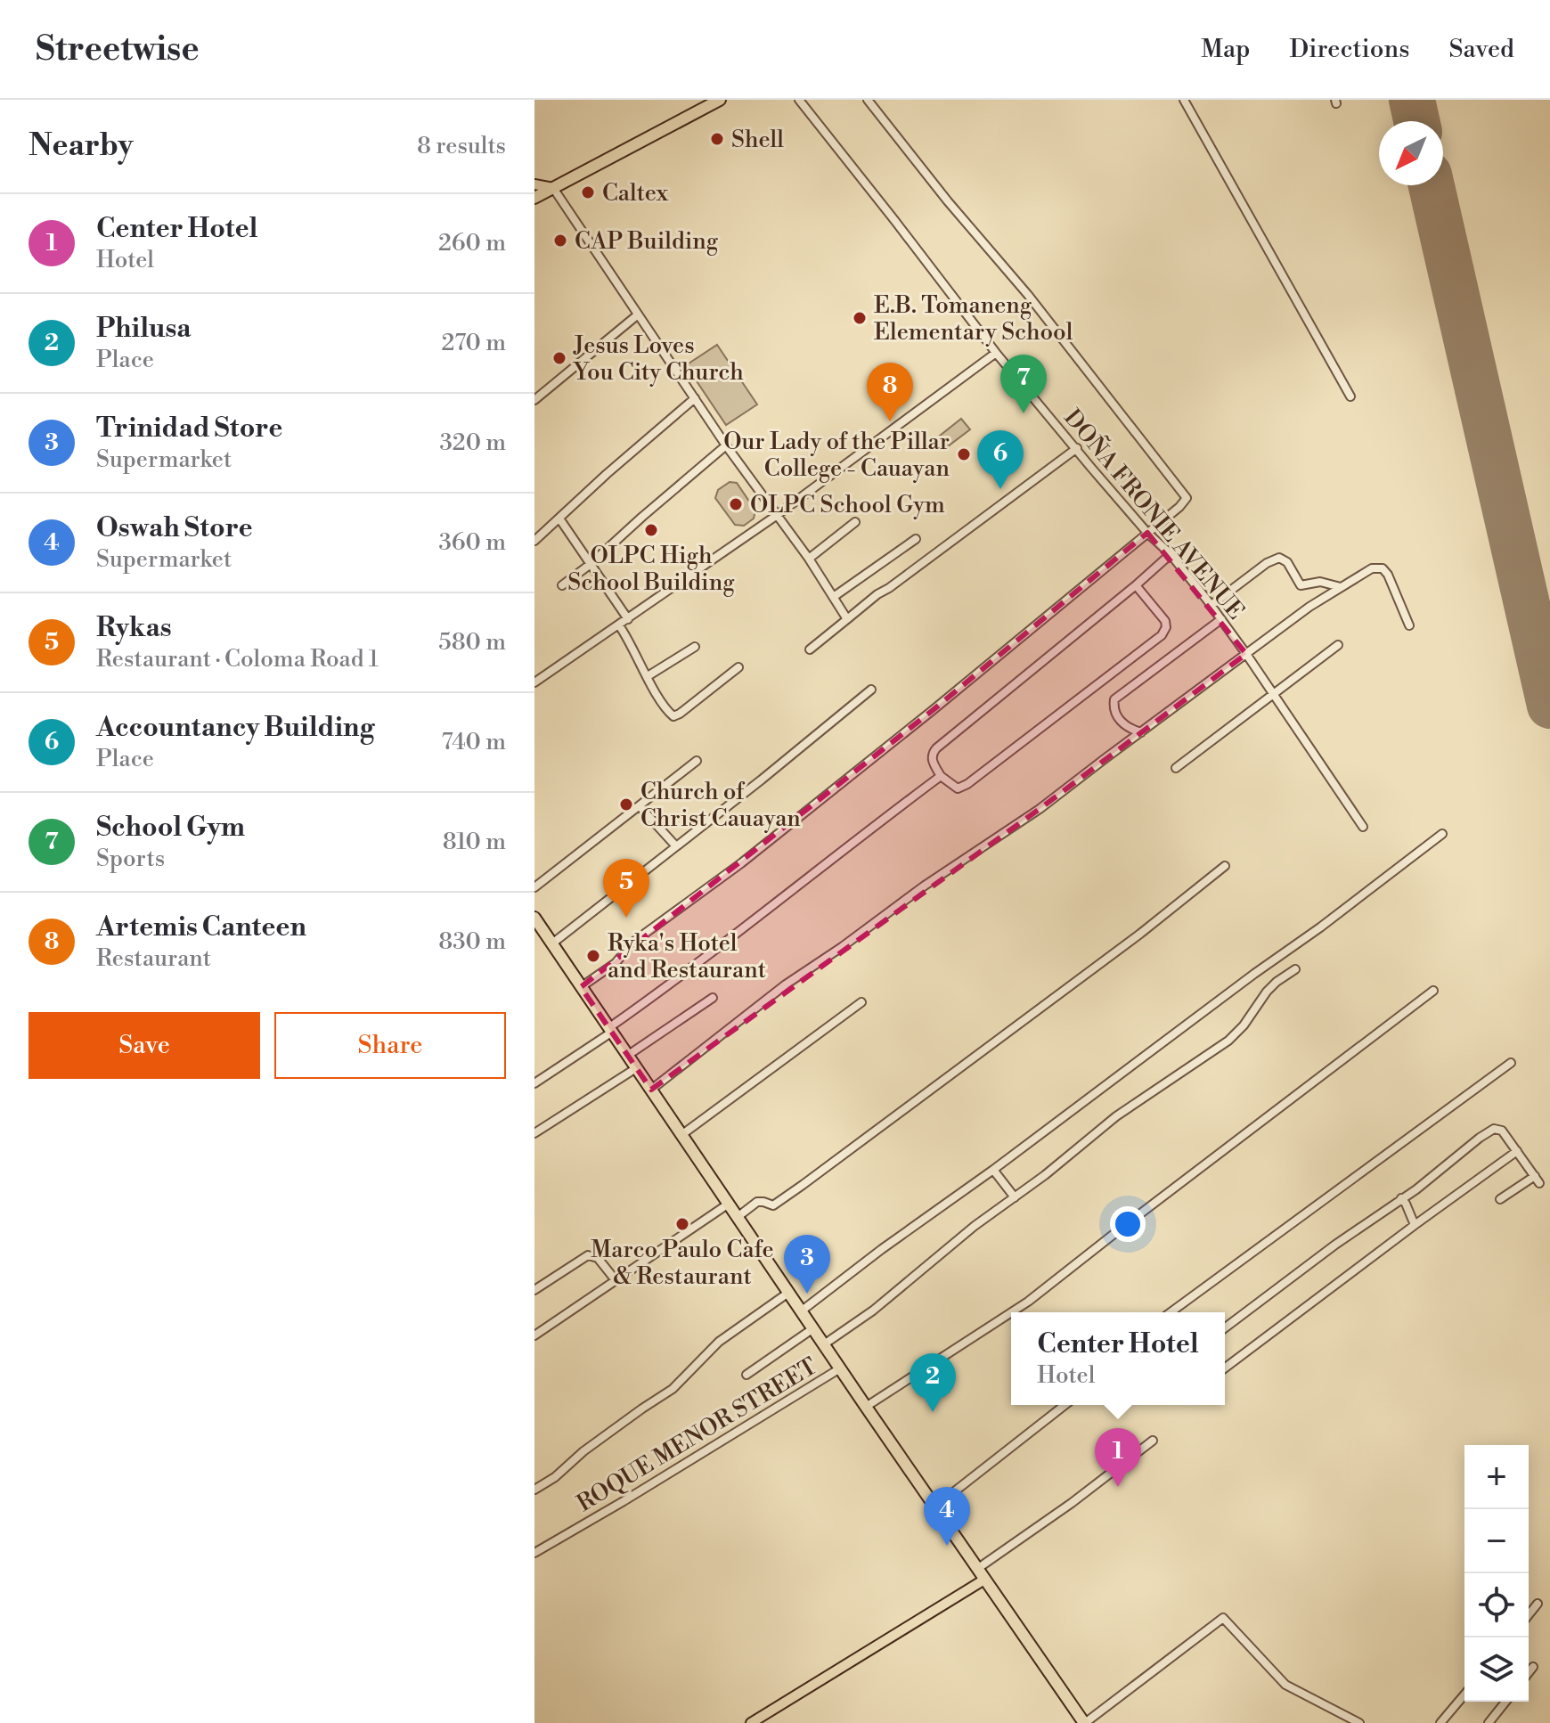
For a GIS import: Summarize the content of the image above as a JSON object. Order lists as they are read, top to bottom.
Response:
{
  "streets": {
    "street": ["DOÑA FRONIE AVENUE", "ROQUE MENOR STREET"]
  },
  "places": [
    "Shell",
    "Caltex",
    "CAP Building",
    "E.B. Tomaneng Elementary School",
    "Jesus Loves You City Church",
    "Our Lady of the Pillar College - Cauayan",
    "OLPC School Gym",
    "OLPC High School Building",
    "Church of Christ Cauayan",
    "Ryka's Hotel and Restaurant",
    "Marco Paulo Cafe & Restaurant"
  ],
  "north": "bottom left",
  "page": {
    "header": "Streetwise",
    "nav": ["Map", "Directions", "Saved"],
    "heading": ["Nearby", "8 results"],
    "list": [
      {
        "mark": "1",
        "name": "Center Hotel",
        "note": "Hotel",
        "value": "260 m"
      },
      {
        "mark": "2",
        "name": "Philusa",
        "note": "Place",
        "value": "270 m"
      },
      {
        "mark": "3",
        "name": "Trinidad Store",
        "note": "Supermarket",
        "value": "320 m"
      },
      {
        "mark": "4",
        "name": "Oswah Store",
        "note": "Supermarket",
        "value": "360 m"
      },
      {
        "mark": "5",
        "name": "Rykas",
        "note": "Restaurant · Coloma Road 1",
        "value": "580 m"
      },
      {
        "mark": "6",
        "name": "Accountancy Building",
        "note": "Place",
        "value": "740 m"
      },
      {
        "mark": "7",
        "name": "School Gym",
        "note": "Sports",
        "value": "810 m"
      },
      {
        "mark": "8",
        "name": "Artemis Canteen",
        "note": "Restaurant",
        "value": "830 m"
      }
    ],
    "pins": [
      "7",
      "8",
      "6",
      "5",
      "3",
      "2",
      "1",
      "4"
    ],
    "buttons": ["Save", "Share"],
    "popup": ["Center Hotel", "Hotel"],
    "map_buttons": ["+", "−"]
  }
}
